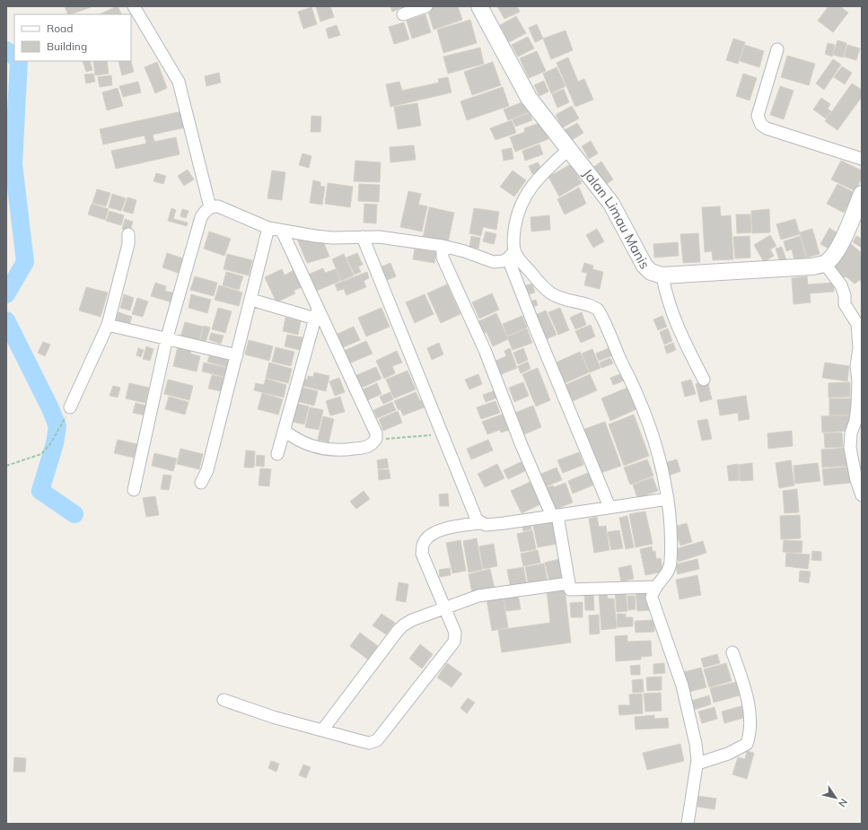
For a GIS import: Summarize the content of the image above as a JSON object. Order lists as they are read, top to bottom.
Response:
{
  "streets": {
    "street": ["Jalan Limau Manis"]
  },
  "legend": ["Road", "Building"],
  "north": "bottom right"
}
